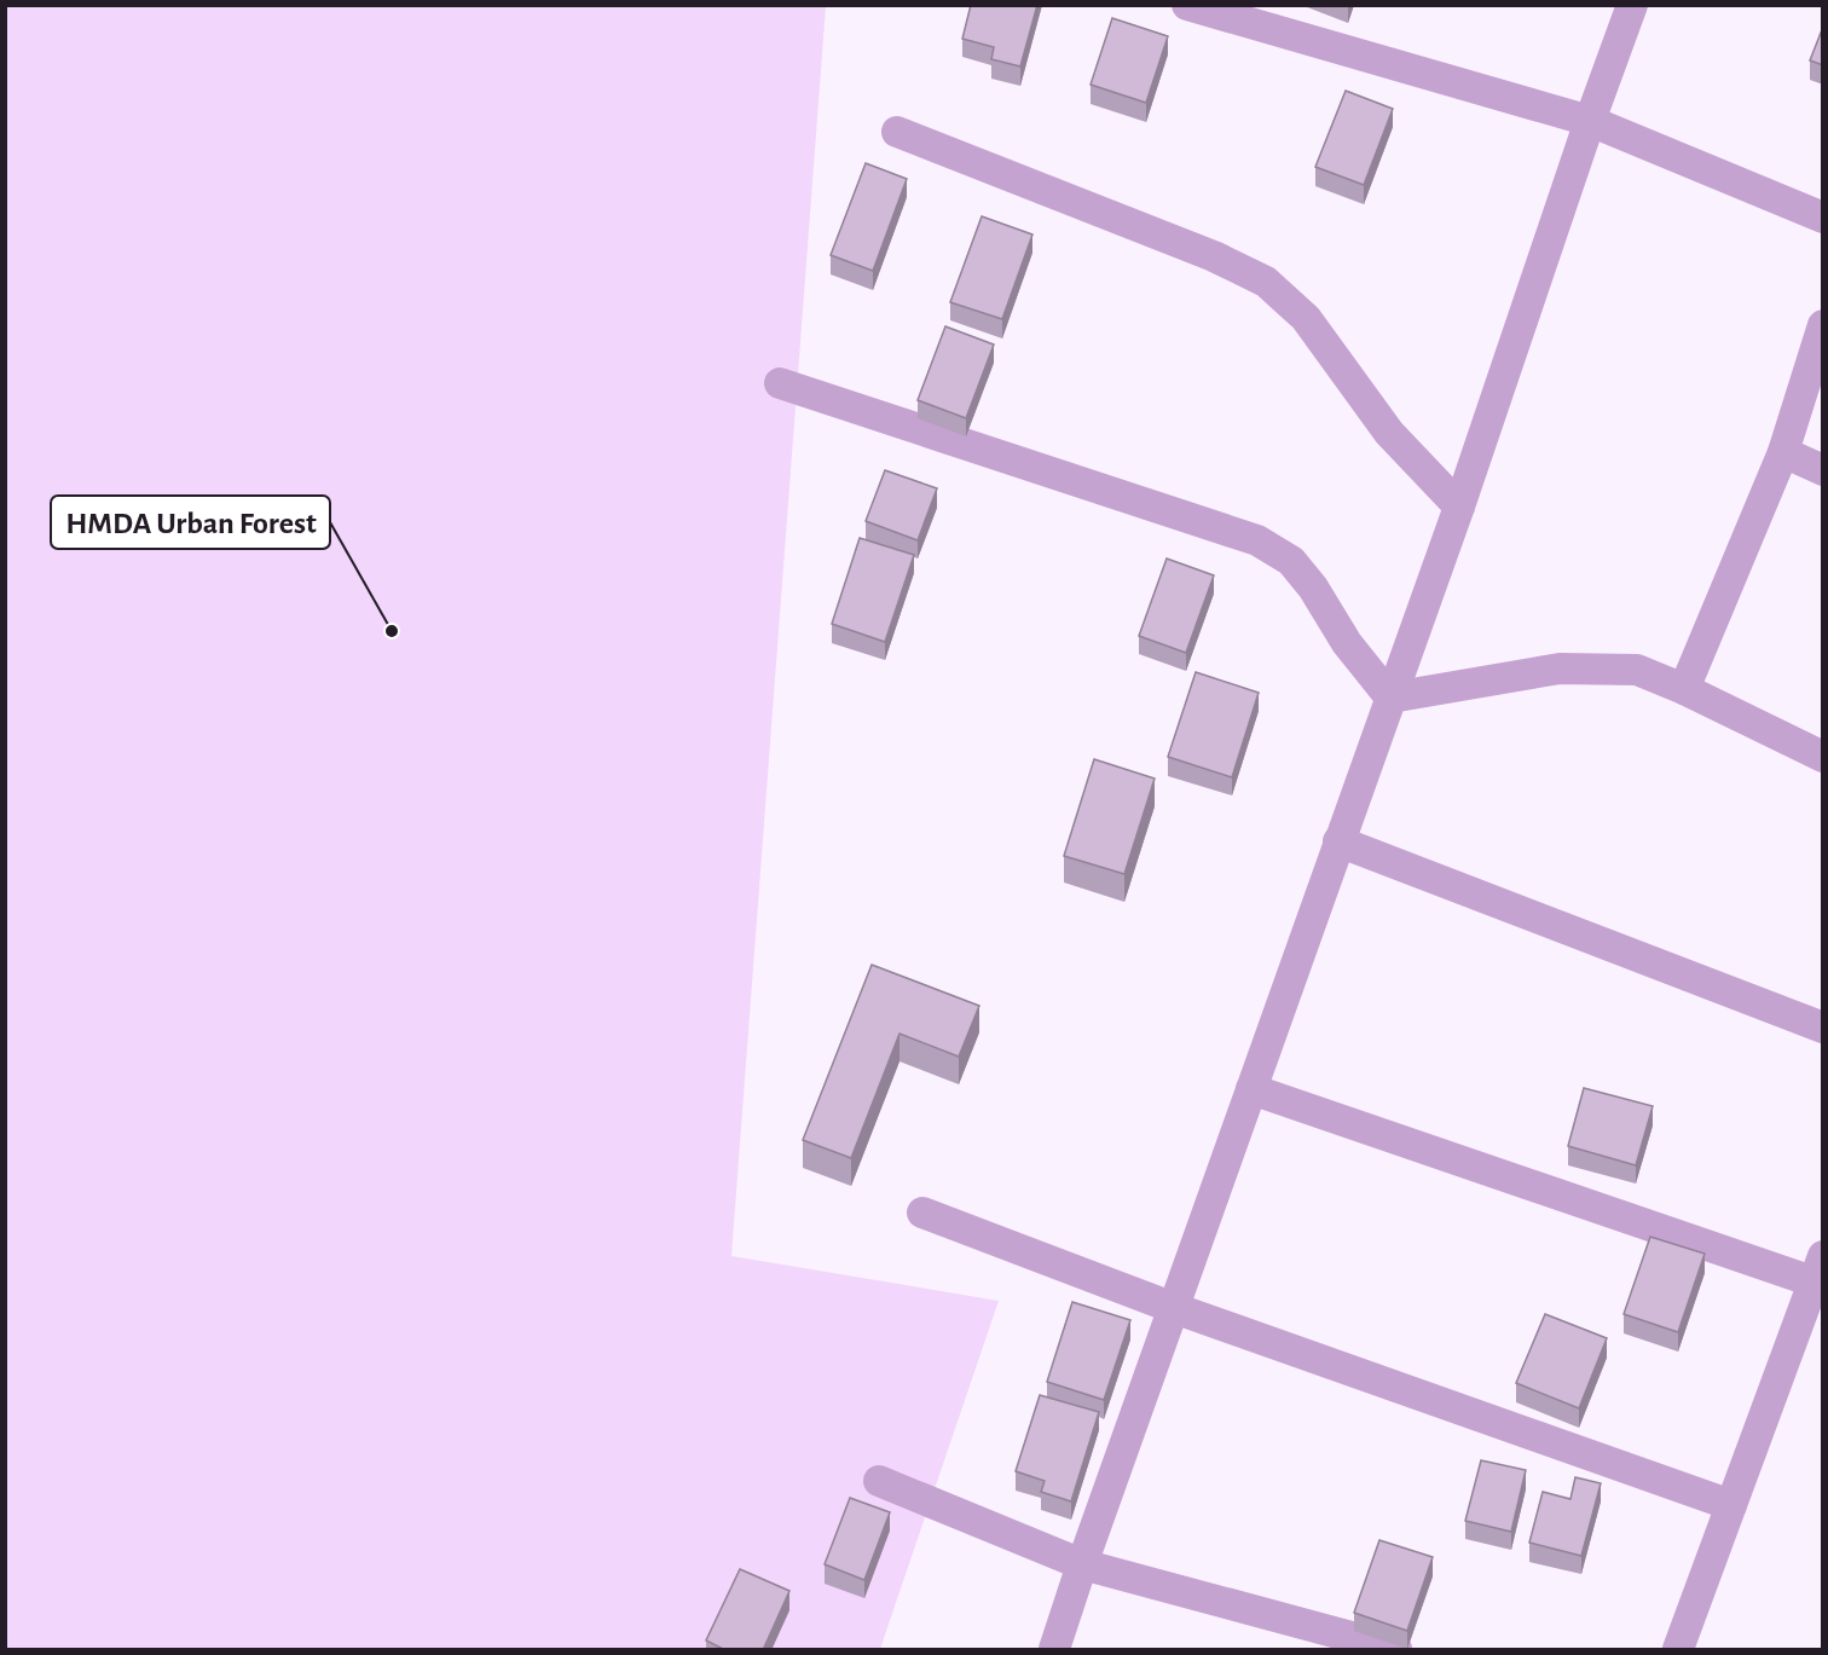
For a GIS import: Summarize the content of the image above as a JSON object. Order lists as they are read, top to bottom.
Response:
{
  "places": ["HMDA Urban Forest"]
}
